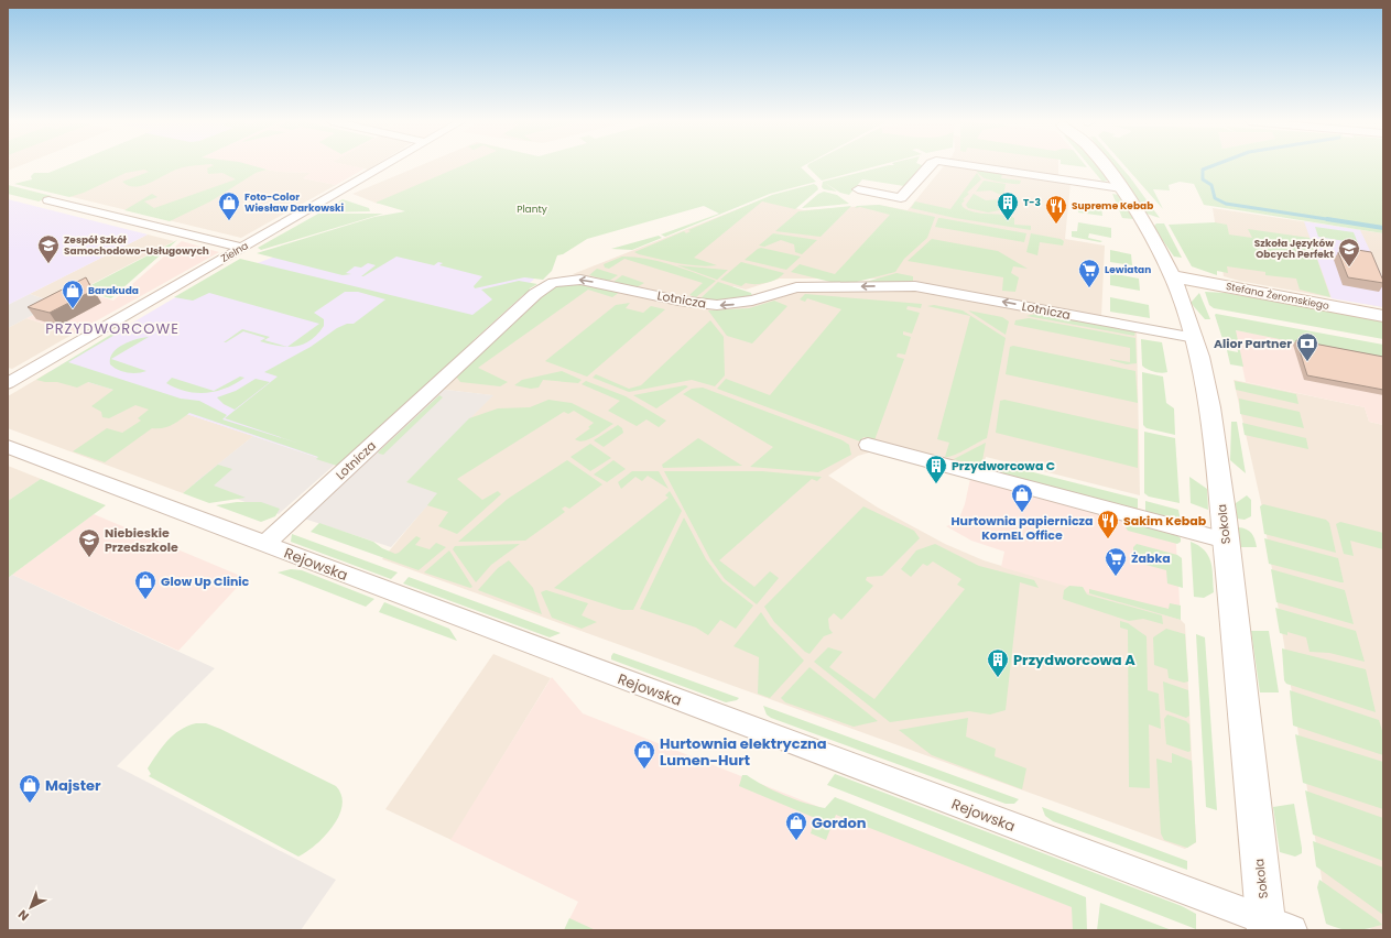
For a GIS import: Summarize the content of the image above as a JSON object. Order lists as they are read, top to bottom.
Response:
{
  "streets": {
    "street": [
      "Zielna",
      "Stefana Żeromskiego",
      "Lotnicza",
      "Sokola",
      "Rejowska"
    ]
  },
  "crossings": [
    ["Stefana Żeromskiego", "Sokola"],
    ["Lotnicza", "Sokola"],
    ["Lotnicza", "Rejowska"],
    ["Sokola", "Rejowska"]
  ],
  "one_way": ["Lotnicza"],
  "districts": ["PRZYDWORCOWE"],
  "parks": ["Planty"],
  "places": {
    "shop": [
      "Foto-Color Wiesław Darkowski",
      "Barakuda",
      "Hurtownia papiernicza KornEL Office",
      "Glow Up Clinic",
      "Hurtownia elektryczna Lumen-Hurt",
      "Majster",
      "Gordon"
    ],
    "building": ["T-3", "Przydworcowa C", "Przydworcowa A"],
    "restaurant": ["Supreme Kebab", "Sakim Kebab"],
    "school or university": ["Zespół Szkół Samochodowo-Usługowych", "Szkoła Języków Obcych Perfekt", "Niebieskie Przedszkole"],
    "supermarket": ["Lewiatan", "Żabka"],
    "bank": ["Alior Partner"]
  },
  "north": "bottom left"
}
